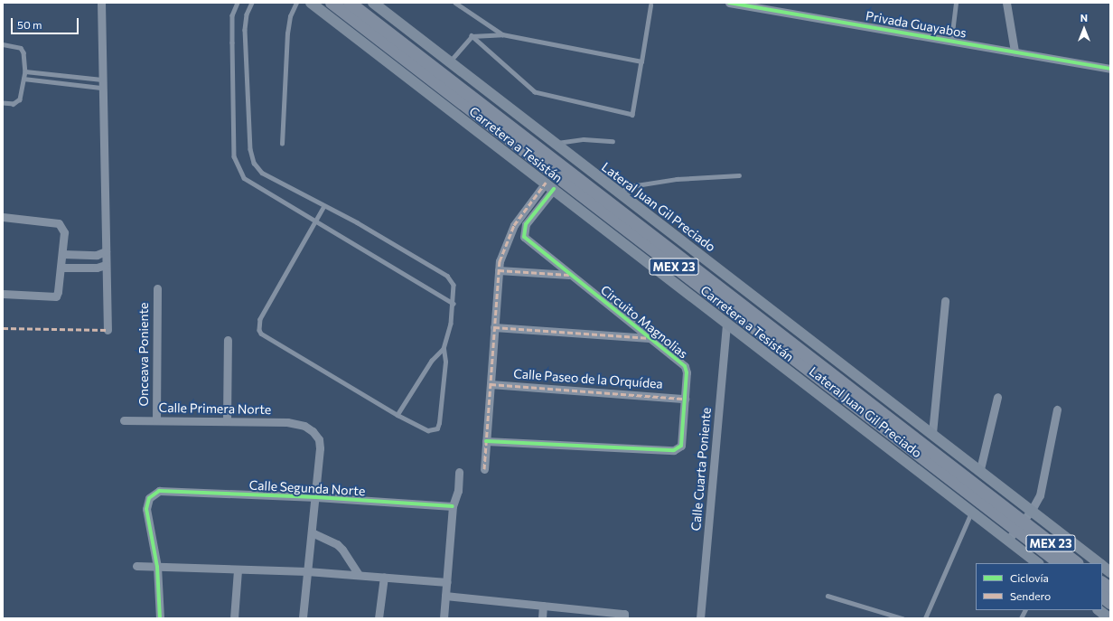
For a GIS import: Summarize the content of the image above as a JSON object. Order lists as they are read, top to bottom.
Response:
{
  "streets": {
    "main road": ["Carretera a Tesistán", "Lateral Juan Gil Preciado", "MEX 23"],
    "street": [
      "Privada Guayabos",
      "Circuito Magnolias",
      "Onceava Poniente",
      "Calle Paseo de la Orquídea",
      "Calle Primera Norte",
      "Calle Cuarta Poniente",
      "Calle Segunda Norte"
    ]
  },
  "crossings": [
    ["Carretera a Tesistán", "Lateral Juan Gil Preciado"],
    ["Lateral Juan Gil Preciado", "Circuito Magnolias"],
    ["Lateral Juan Gil Preciado", "Calle Cuarta Poniente"],
    ["Circuito Magnolias", "Calle Paseo de la Orquídea"],
    ["Onceava Poniente", "Calle Primera Norte"],
    ["Calle Primera Norte", "Calle Segunda Norte"]
  ],
  "legend": ["Ciclovía", "Sendero"],
  "scale_bar": "50 m",
  "north": "top"
}
